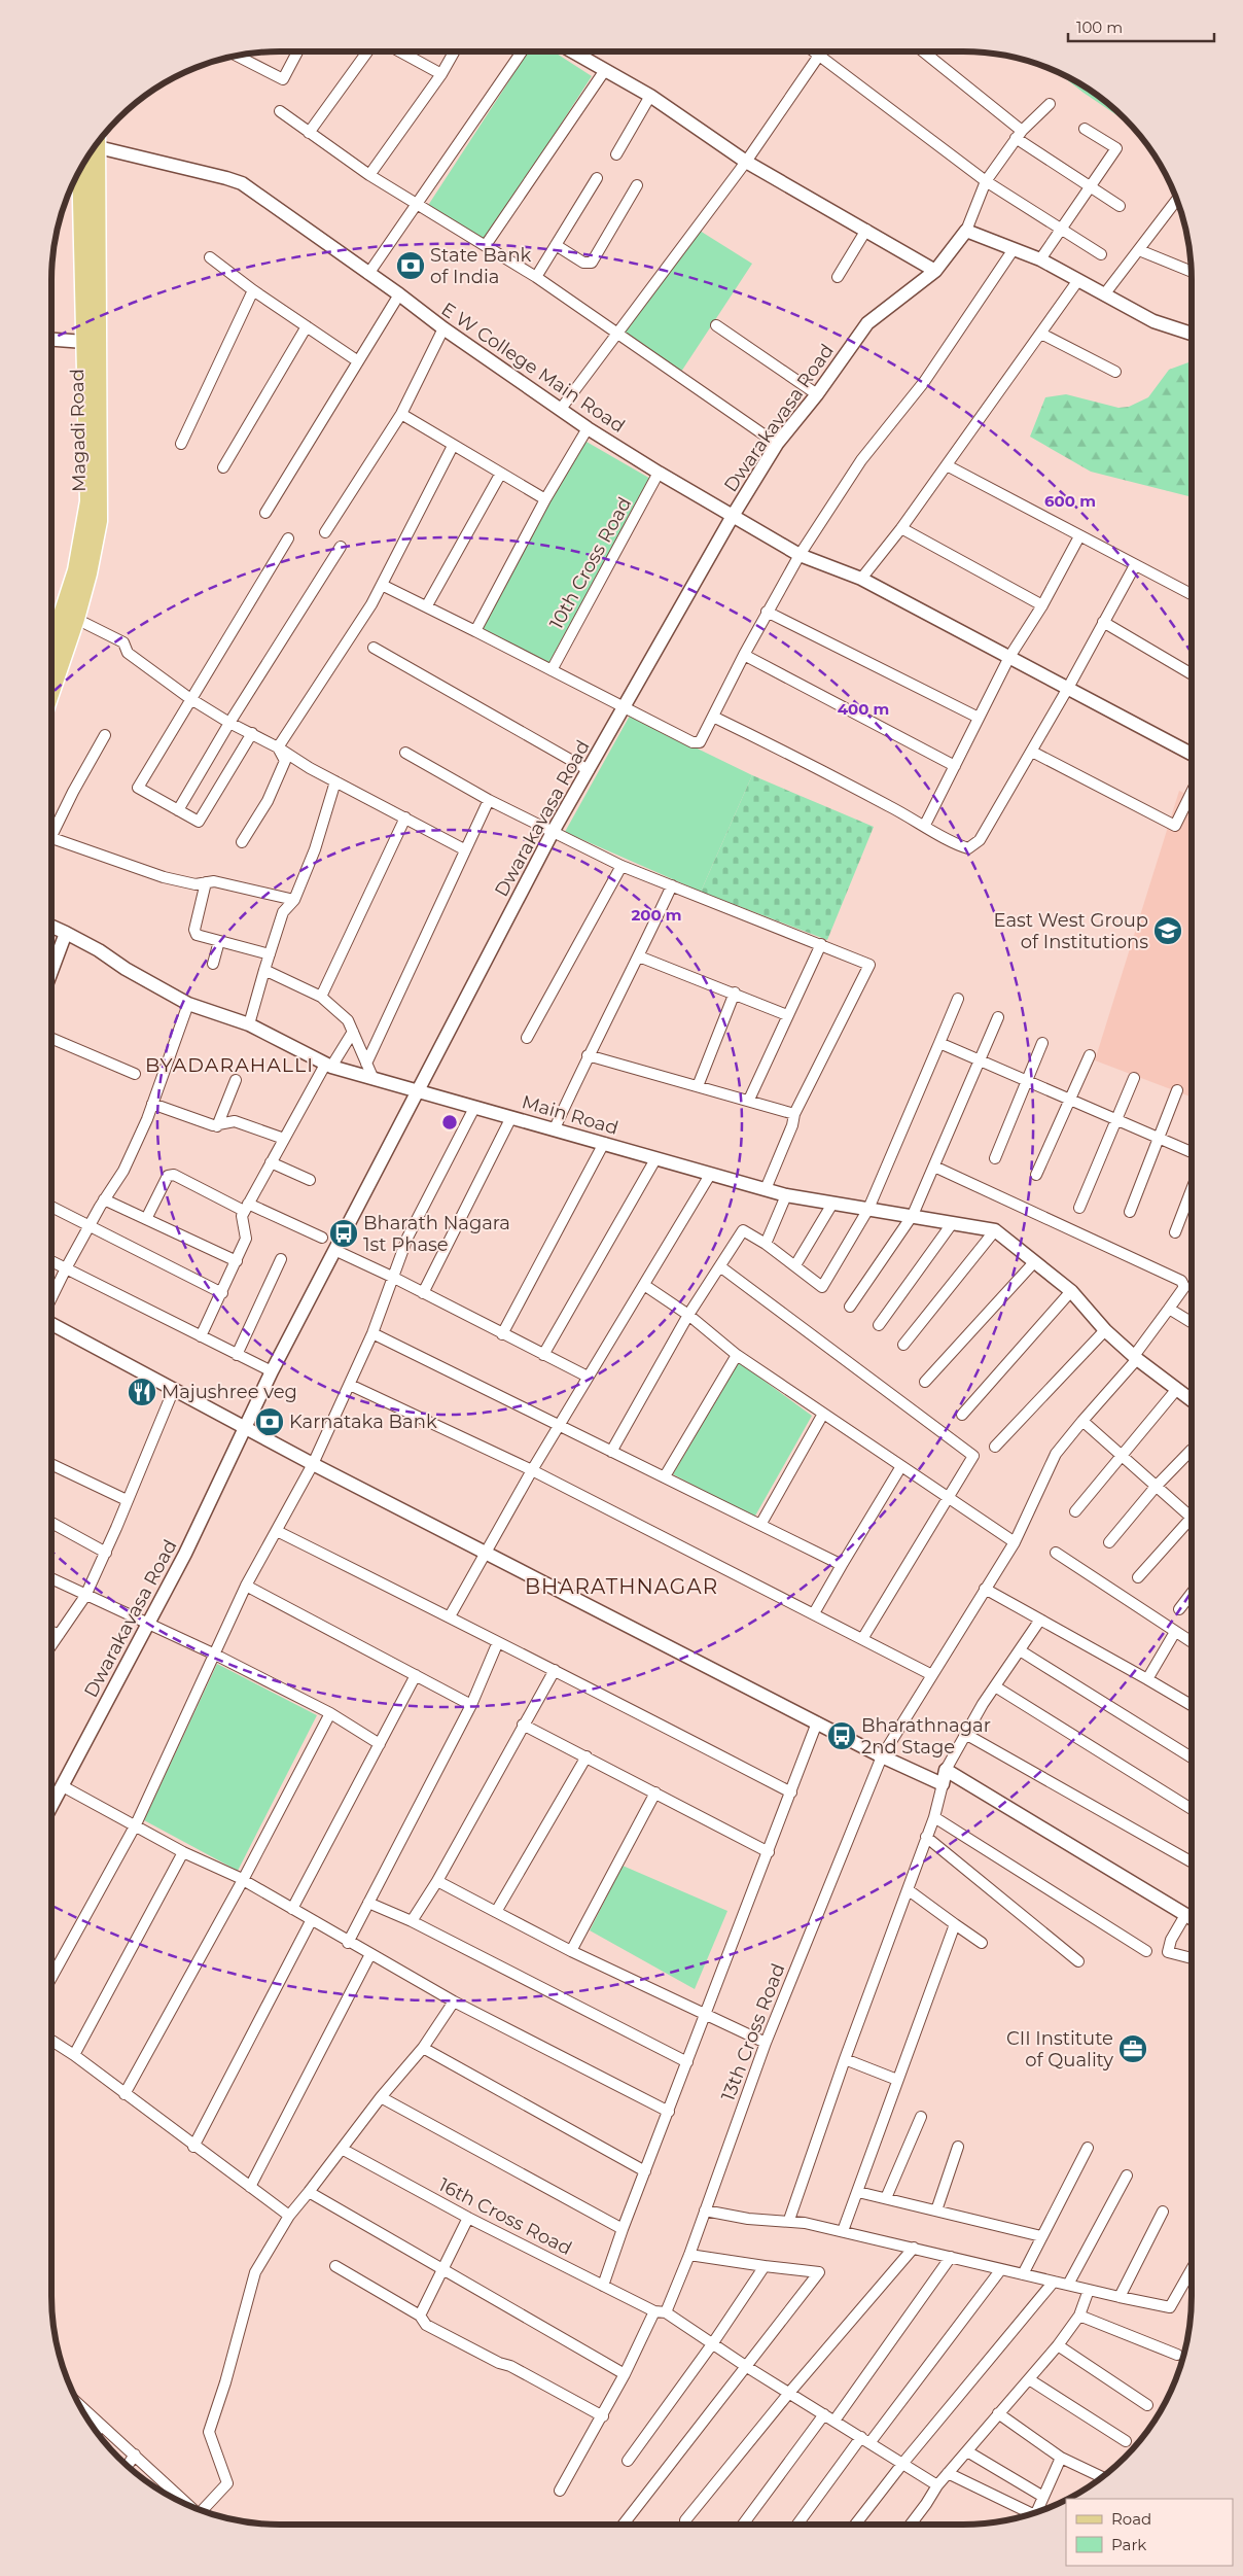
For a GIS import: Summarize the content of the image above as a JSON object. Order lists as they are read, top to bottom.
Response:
{
  "streets": {
    "main road": ["Magadi Road"],
    "street": [
      "E W College Main Road",
      "Dwarakavasa Road",
      "10th Cross Road",
      "Main Road",
      "13th Cross Road",
      "16th Cross Road"
    ]
  },
  "crossings": [
    ["E W College Main Road", "Dwarakavasa Road"],
    ["E W College Main Road", "10th Cross Road"],
    ["Dwarakavasa Road", "Main Road"]
  ],
  "districts": ["BYADARAHALLI", "BHARATHNAGAR"],
  "places": {
    "bank": ["State Bank of India", "Karnataka Bank"],
    "school or university": ["East West Group of Institutions"],
    "bus stop": ["Bharath Nagara 1st Phase", "Bharathnagar 2nd Stage"],
    "restaurant": ["Majushree veg"],
    "office": ["CII Institute of Quality"]
  },
  "legend": ["Road", "Park"],
  "scale_bar": "100 m",
  "rings": ["600 m", "400 m", "200 m"]
}
